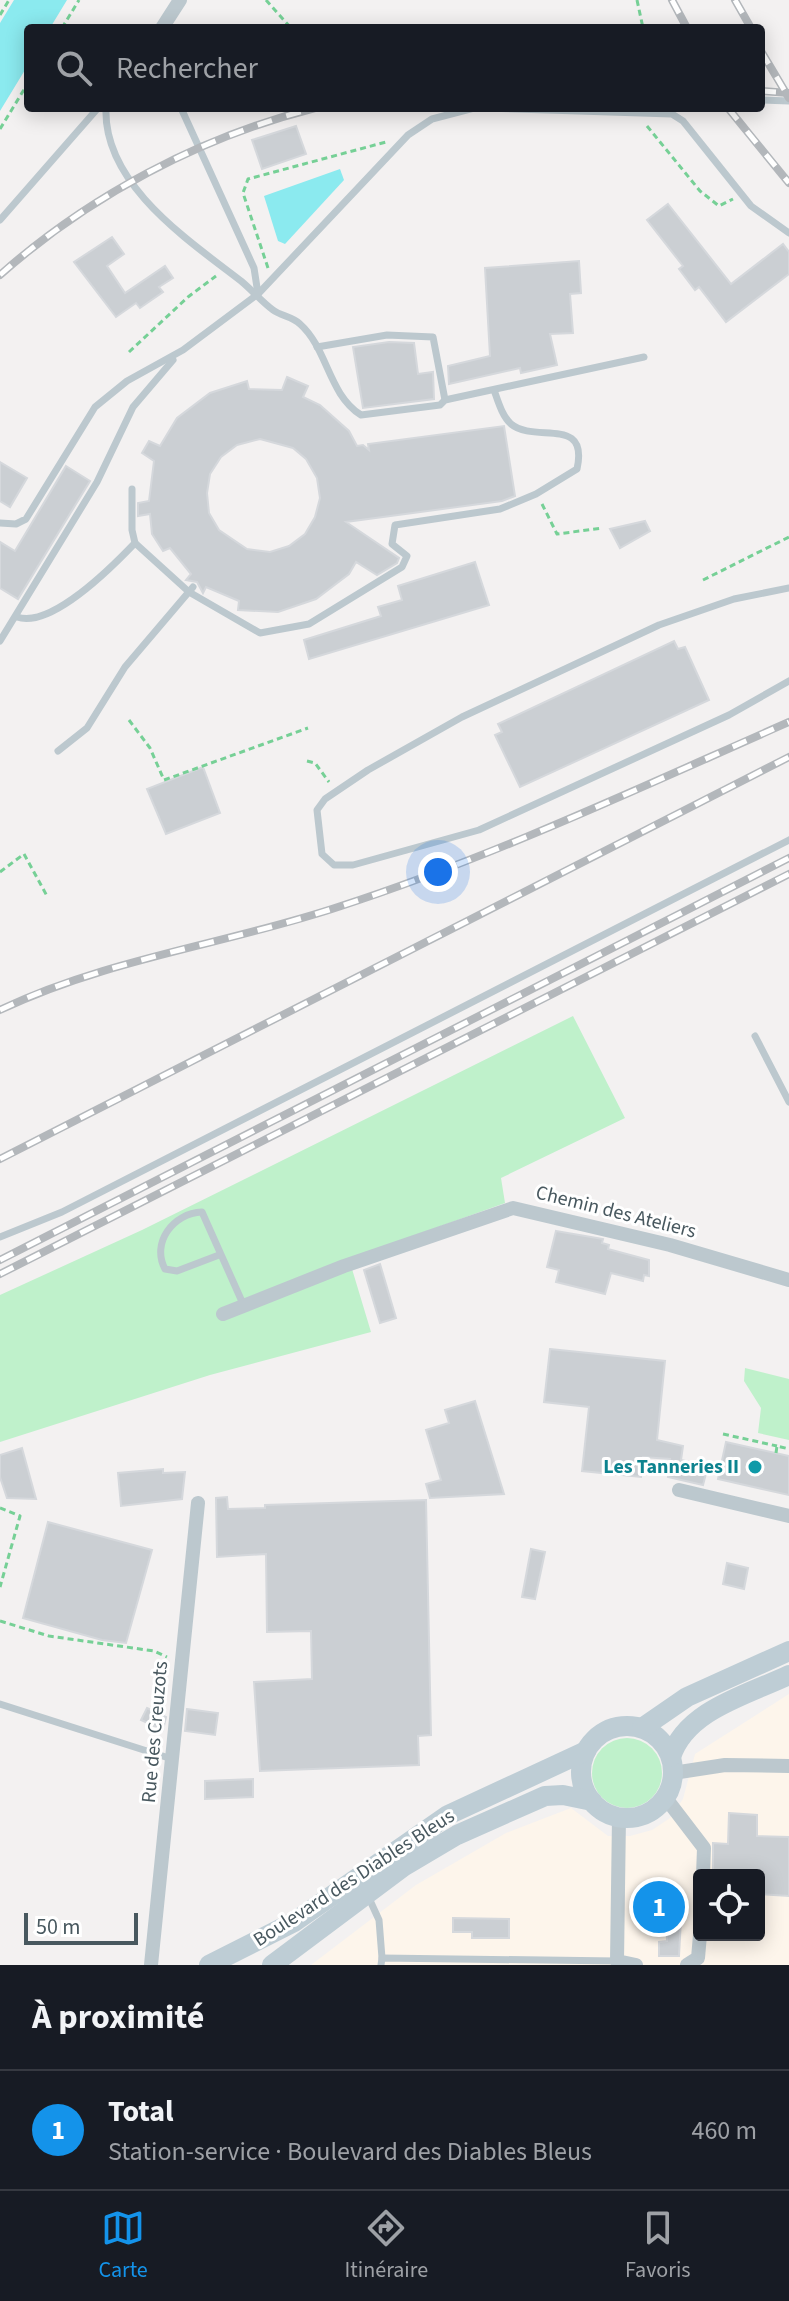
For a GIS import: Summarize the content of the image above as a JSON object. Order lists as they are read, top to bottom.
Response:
{
  "streets": {
    "main road": ["Boulevard des Diables Bleus"],
    "street": ["Chemin des Ateliers", "Rue des Creuzots"]
  },
  "places": ["Les Tanneries II"],
  "scale_bar": "50 m",
  "page": {
    "search": "Rechercher",
    "pins": "1",
    "scale": "50 m",
    "heading": "À proximité",
    "list": [
      {
        "mark": "1",
        "name": "Total",
        "note": "Station-service · Boulevard des Diables Bleus",
        "value": "460 m"
      }
    ],
    "nav": ["Carte", "Itinéraire", "Favoris"]
  }
}
